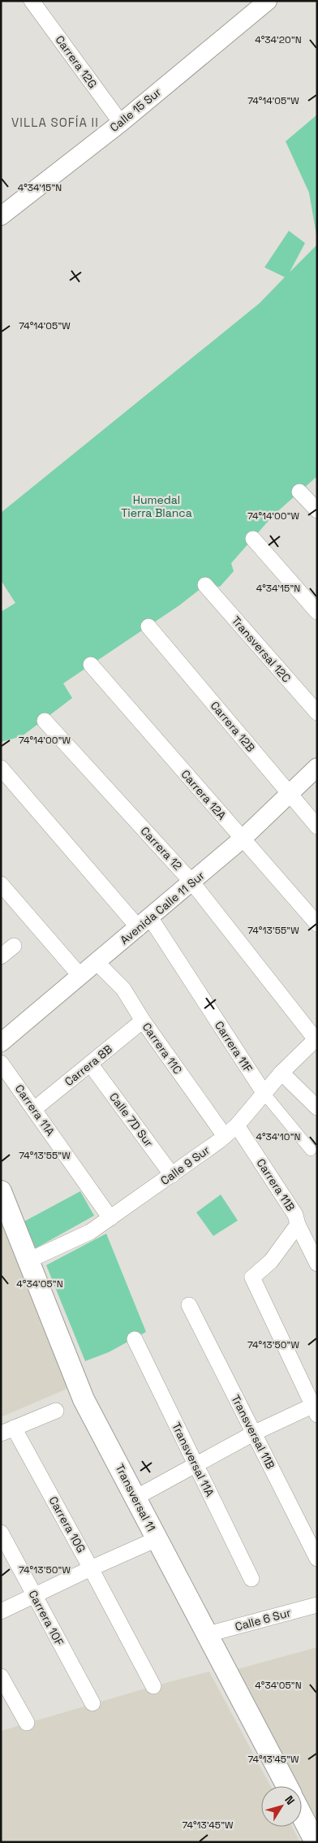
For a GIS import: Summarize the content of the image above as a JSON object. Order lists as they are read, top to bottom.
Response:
{
  "streets": {
    "main road": ["Transversal 11"],
    "street": [
      "Carrera 12G",
      "Calle 15 Sur",
      "Transversal 12C",
      "Carrera 12B",
      "Carrera 12A",
      "Carrera 12",
      "Avenida Calle 11 Sur",
      "Carrera 11F",
      "Carrera 11C",
      "Carrera 8B",
      "Carrera 11A",
      "Calle 7D Sur",
      "Calle 9 Sur",
      "Carrera 11B",
      "Transversal 11B",
      "Transversal 11A",
      "Carrera 10G",
      "Carrera 10F",
      "Calle 6 Sur"
    ]
  },
  "crossings": [
    ["Carrera 12G", "Calle 15 Sur"],
    ["Carrera 12B", "Avenida Calle 11 Sur"],
    ["Carrera 12A", "Avenida Calle 11 Sur"],
    ["Carrera 12", "Avenida Calle 11 Sur"],
    ["Carrera 12", "Calle 9 Sur"],
    ["Avenida Calle 11 Sur", "Carrera 11F"],
    ["Avenida Calle 11 Sur", "Carrera 11C"],
    ["Carrera 11F", "Calle 9 Sur"],
    ["Carrera 11C", "Carrera 8B"],
    ["Carrera 11C", "Calle 9 Sur"],
    ["Carrera 8B", "Carrera 11A"],
    ["Carrera 8B", "Calle 7D Sur"],
    ["Carrera 11A", "Calle 9 Sur"],
    ["Calle 7D Sur", "Calle 9 Sur"],
    ["Calle 9 Sur", "Carrera 11B"],
    ["Calle 9 Sur", "Transversal 11"],
    ["Transversal 11", "Calle 6 Sur"]
  ],
  "districts": ["VILLA SOFÍA II"],
  "parks": ["Humedal Tierra Blanca"],
  "north": "top right",
  "coordinates": [
    "4°34'20\"N",
    "74°14'05\"W",
    "4°34'15\"N",
    "74°14'00\"W",
    "74°13'55\"W",
    "4°34'10\"N",
    "4°34'05\"N",
    "74°13'50\"W",
    "74°13'45\"W"
  ]
}
